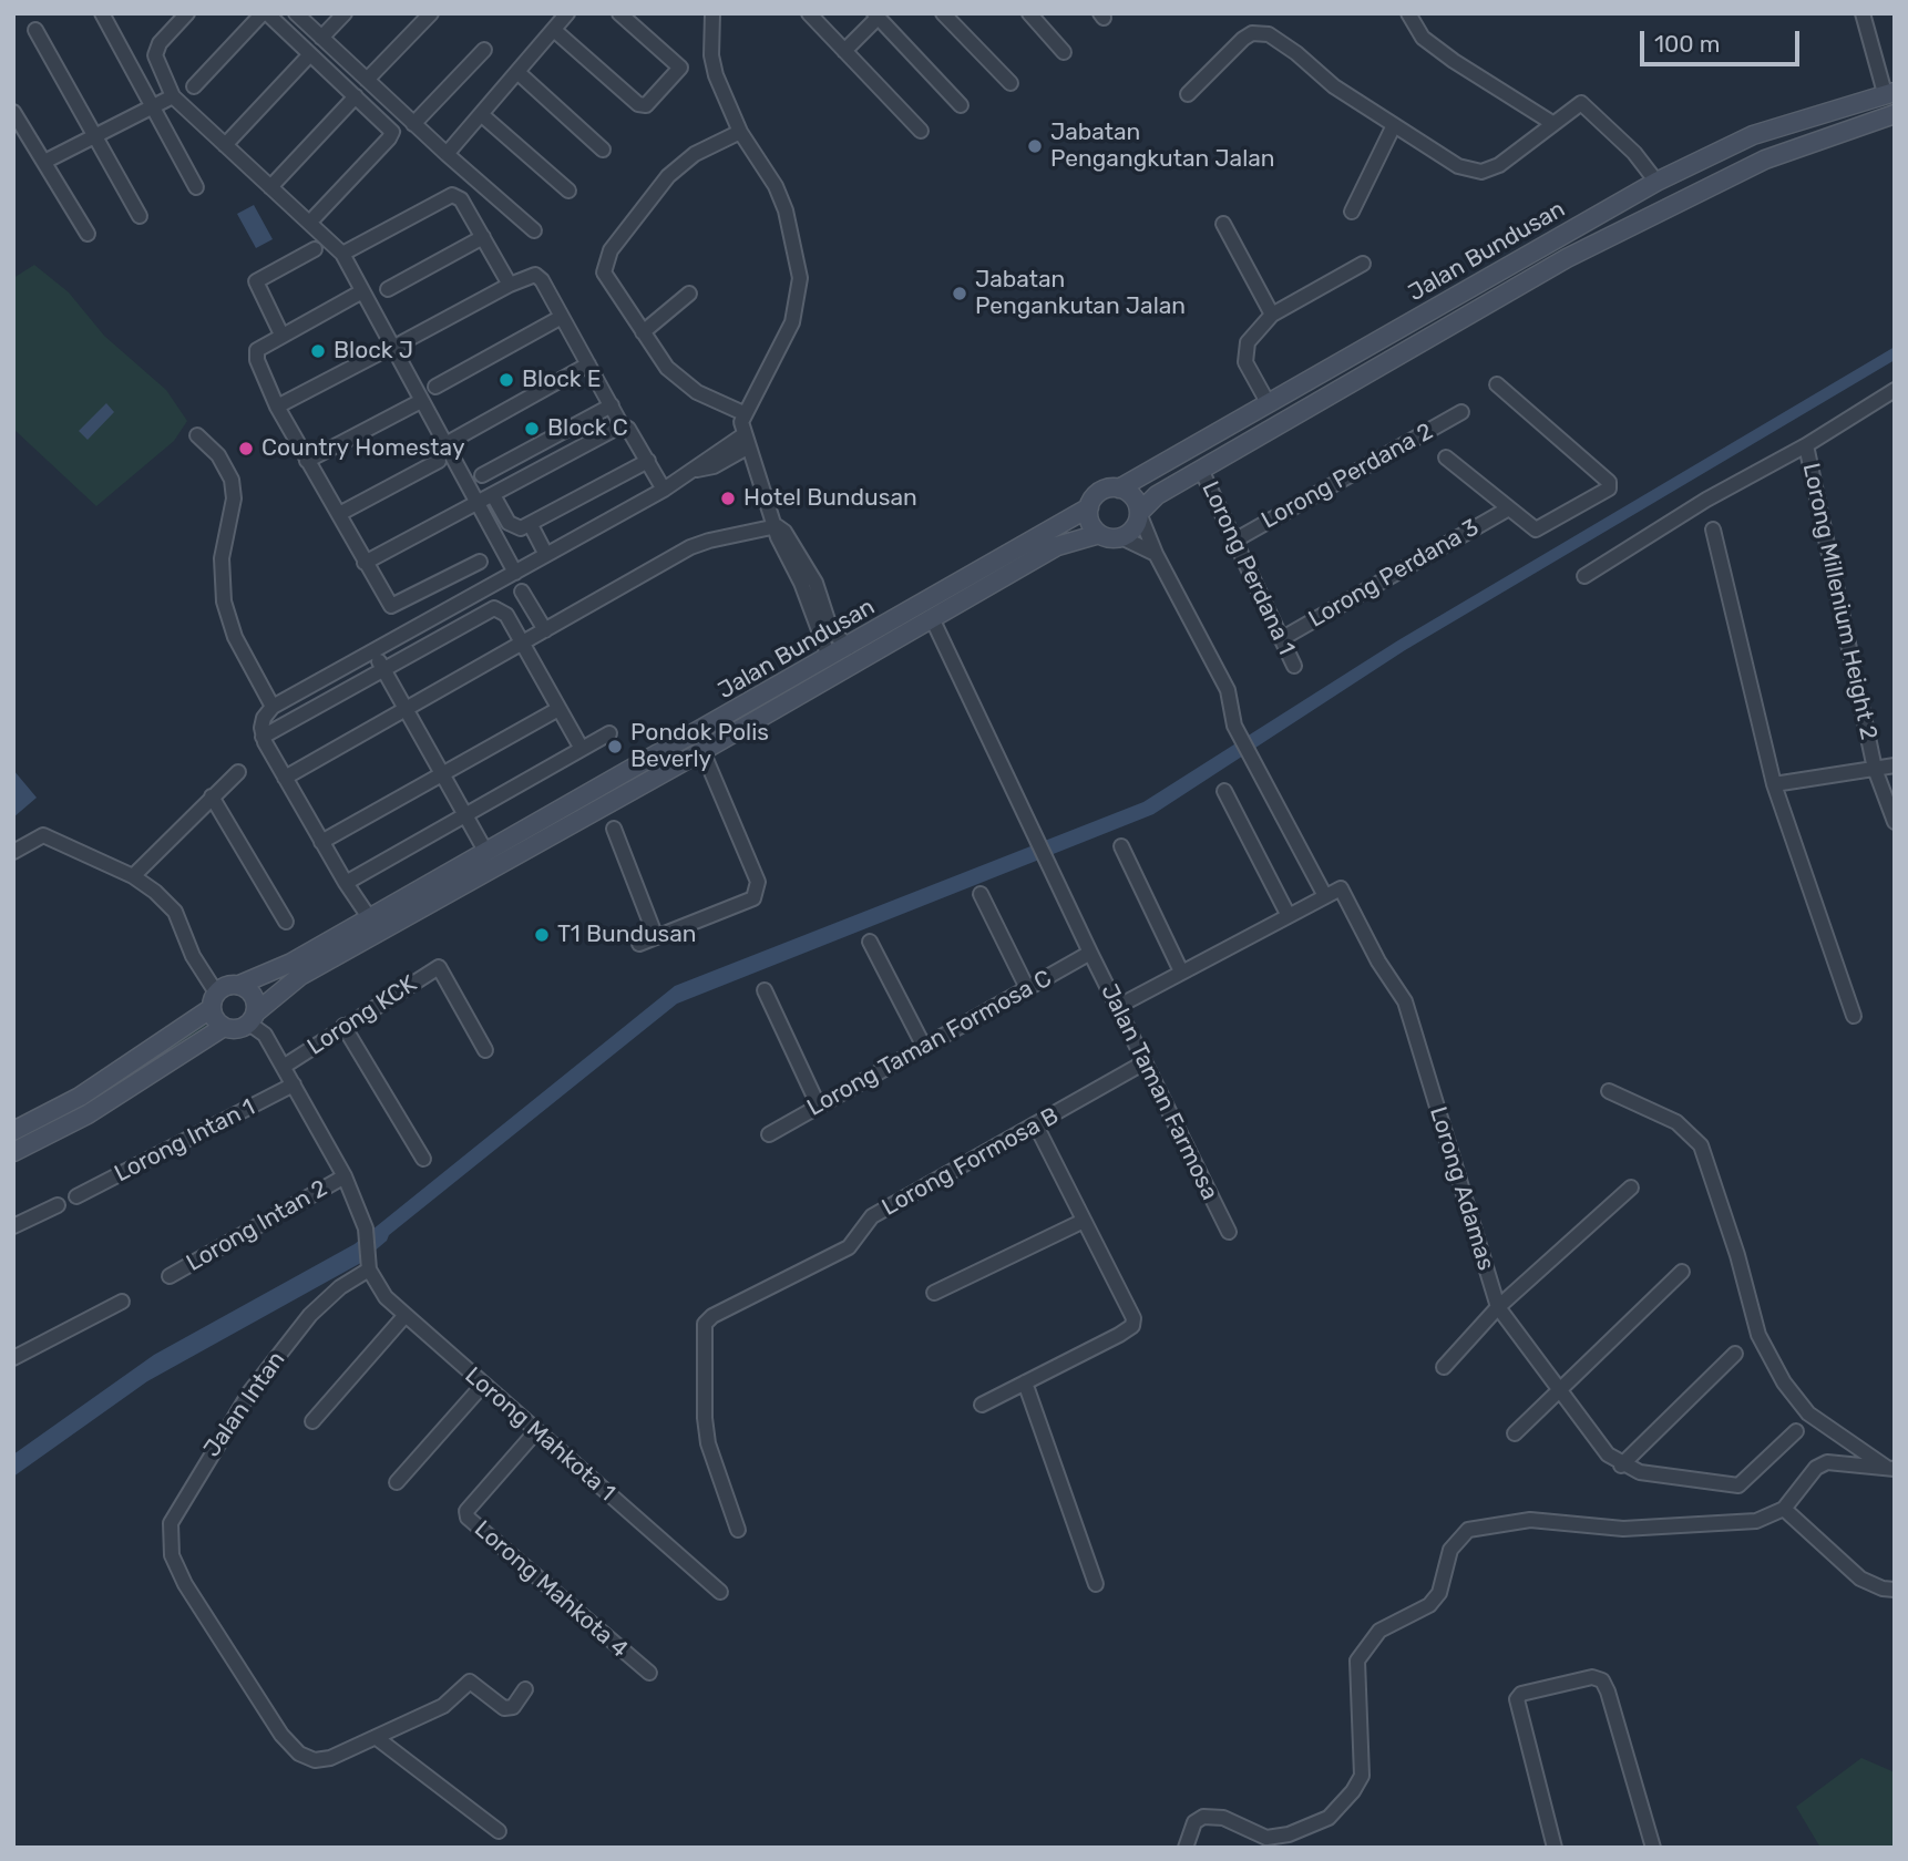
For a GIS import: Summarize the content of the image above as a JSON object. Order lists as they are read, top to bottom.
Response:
{
  "streets": {
    "main road": ["Jalan Bundusan"],
    "street": [
      "Lorong Perdana 2",
      "Lorong Perdana 1",
      "Lorong Perdana 3",
      "Lorong Millenium Height 2",
      "Lorong KCK",
      "Lorong Taman Formosa C",
      "Jalan Taman Farmosa",
      "Lorong Intan 1",
      "Lorong Formosa B",
      "Lorong Adamas",
      "Lorong Intan 2",
      "Jalan Intan",
      "Lorong Mahkota 1",
      "Lorong Mahkota 4"
    ]
  },
  "crossings": [
    ["Jalan Bundusan", "Lorong Perdana 1"],
    ["Jalan Bundusan", "Jalan Taman Farmosa"],
    ["Lorong Perdana 2", "Lorong Perdana 1"],
    ["Lorong Perdana 1", "Lorong Perdana 3"],
    ["Lorong Taman Formosa C", "Jalan Taman Farmosa"],
    ["Jalan Taman Farmosa", "Lorong Formosa B"],
    ["Jalan Intan", "Lorong Mahkota 1"],
    ["Lorong Mahkota 1", "Lorong Mahkota 4"]
  ],
  "places": [
    "Jabatan Pengangkutan Jalan",
    "Jabatan Pengankutan Jalan",
    "Block J",
    "Block E",
    "Block C",
    "Country Homestay",
    "Hotel Bundusan",
    "Pondok Polis Beverly",
    "T1 Bundusan"
  ],
  "scale_bar": "100 m"
}
